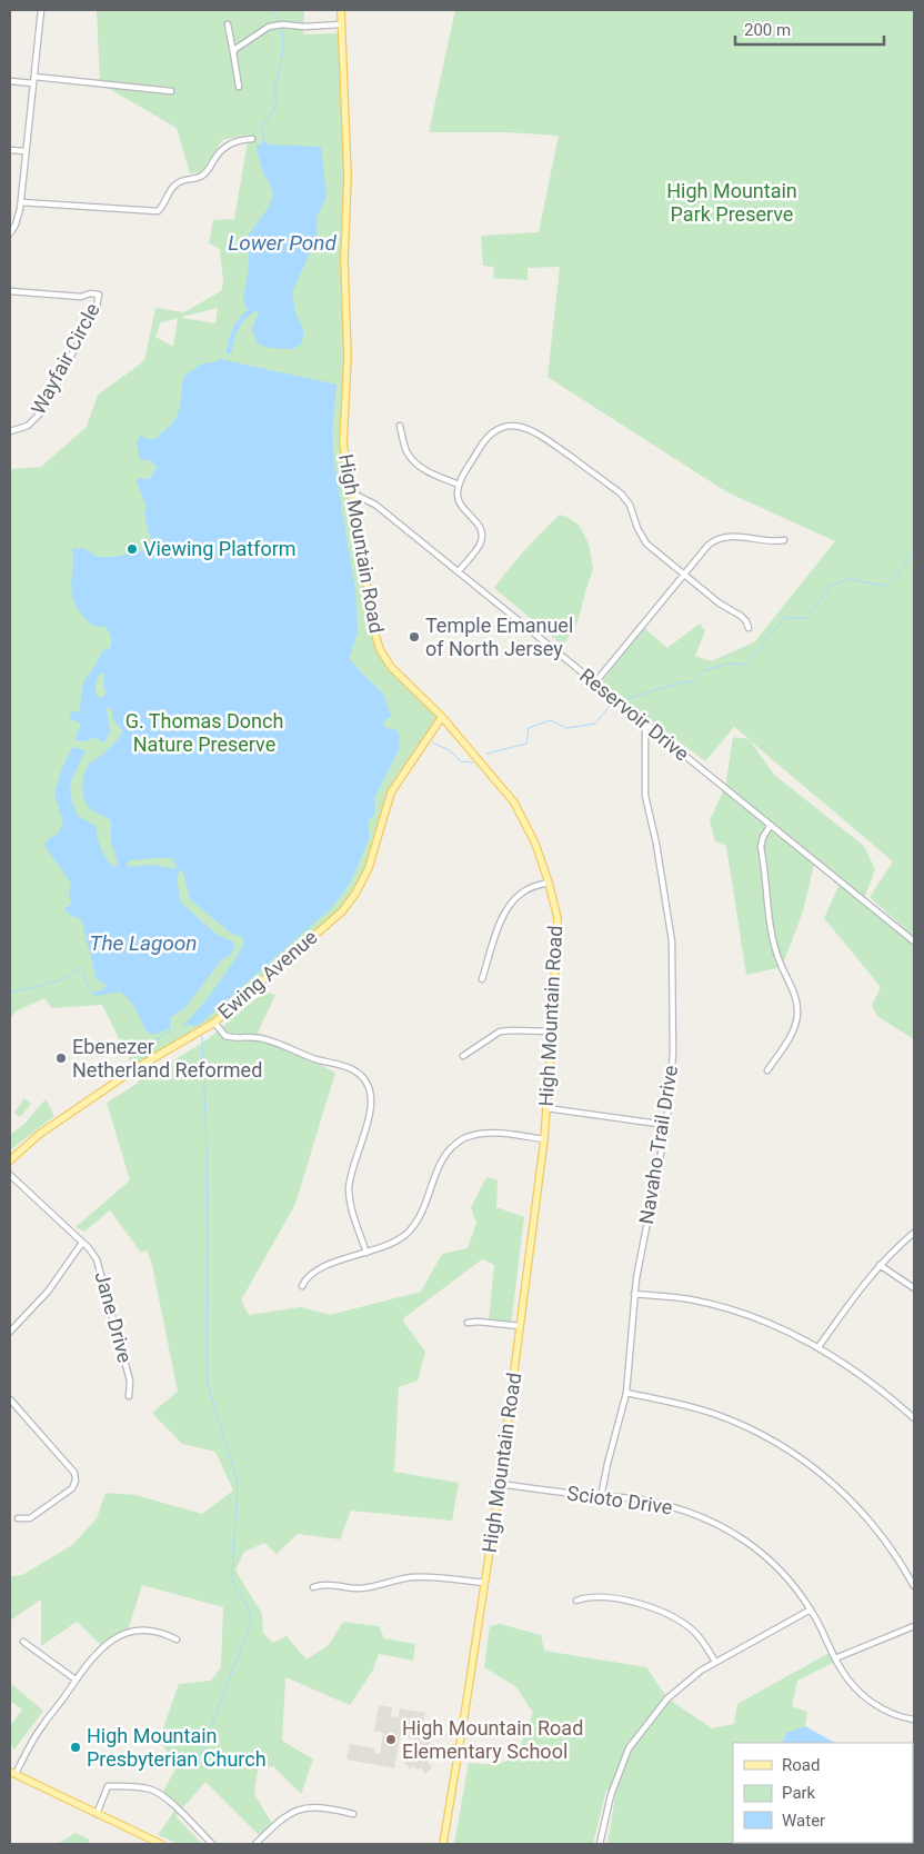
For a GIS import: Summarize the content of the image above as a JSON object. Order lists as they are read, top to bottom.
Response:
{
  "streets": {
    "main road": ["High Mountain Road", "Ewing Avenue"],
    "street": [
      "Wayfair Circle",
      "Reservoir Drive",
      "Navaho Trail Drive",
      "Jane Drive",
      "Scioto Drive"
    ]
  },
  "crossings": [
    ["High Mountain Road", "Reservoir Drive"],
    ["High Mountain Road", "Ewing Avenue"],
    ["High Mountain Road", "Scioto Drive"],
    ["Reservoir Drive", "Navaho Trail Drive"],
    ["Navaho Trail Drive", "Scioto Drive"]
  ],
  "water": ["Lower Pond", "The Lagoon"],
  "parks": ["High Mountain Park Preserve", "G. Thomas Donch Nature Preserve"],
  "places": [
    "Viewing Platform",
    "Temple Emanuel of North Jersey",
    "Ebenezer Netherland Reformed",
    "High Mountain Road Elementary School",
    "High Mountain Presbyterian Church"
  ],
  "legend": ["Road", "Park", "Water"],
  "scale_bar": "200 m"
}
